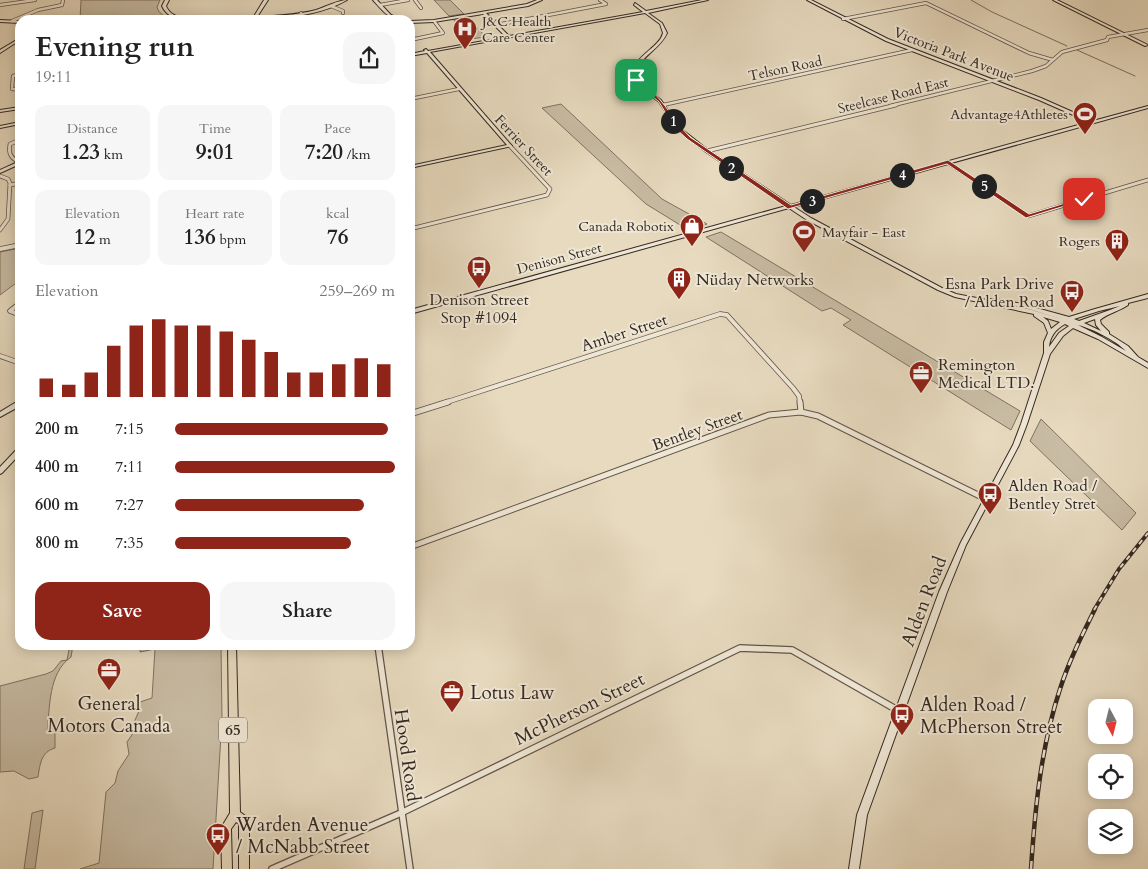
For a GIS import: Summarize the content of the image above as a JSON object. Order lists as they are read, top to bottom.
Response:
{
  "streets": {
    "main road": ["65"],
    "street": [
      "Victoria Park Avenue",
      "Telson Road",
      "Steelcase Road East",
      "Ferrier Street",
      "Denison Street",
      "Amber Street",
      "Bentley Street",
      "Alden Road",
      "McPherson Street",
      "Hood Road"
    ]
  },
  "crossings": [
    ["Victoria Park Avenue", "Telson Road"],
    ["Victoria Park Avenue", "Steelcase Road East"],
    ["Victoria Park Avenue", "Denison Street"],
    ["Amber Street", "Bentley Street"],
    ["Bentley Street", "Alden Road"],
    ["Alden Road", "McPherson Street"],
    ["McPherson Street", "Hood Road"]
  ],
  "places": {
    "hospital": ["J&C Health Care Center"],
    "sports": ["Advantage4Athletes", "Mayfair - East"],
    "shop": ["Canada Robotix"],
    "building": ["Rogers", "Nüday Networks"],
    "bus stop": [
      "Denison Street Stop #1094",
      "Esna Park Drive / Alden Road",
      "Alden Road / Bentley Stret",
      "Alden Road / McPherson Street",
      "Warden Avenue / McNabb Street"
    ],
    "office": ["Remington Medical LTD.", "General Motors Canada", "Lotus Law"]
  },
  "north": "bottom",
  "page": {
    "heading": ["Evening run", "19:11"],
    "stats": [
      ["Distance", "1.23 km"],
      ["Time", "9:01"],
      ["Pace", "7:20 /km"],
      ["Elevation", "12 m"],
      ["Heart rate", "136 bpm"],
      ["kcal", "76"]
    ],
    "pins": [
      "1",
      "2",
      "4",
      "5",
      "3"
    ],
    "chart": ["Elevation", "259–269 m"],
    "list": [
      {
        "name": "200 m",
        "note": "7:15"
      },
      {
        "name": "400 m",
        "note": "7:11"
      },
      {
        "name": "600 m",
        "note": "7:27"
      },
      {
        "name": "800 m",
        "note": "7:35"
      }
    ],
    "buttons": ["Save", "Share"]
  }
}
